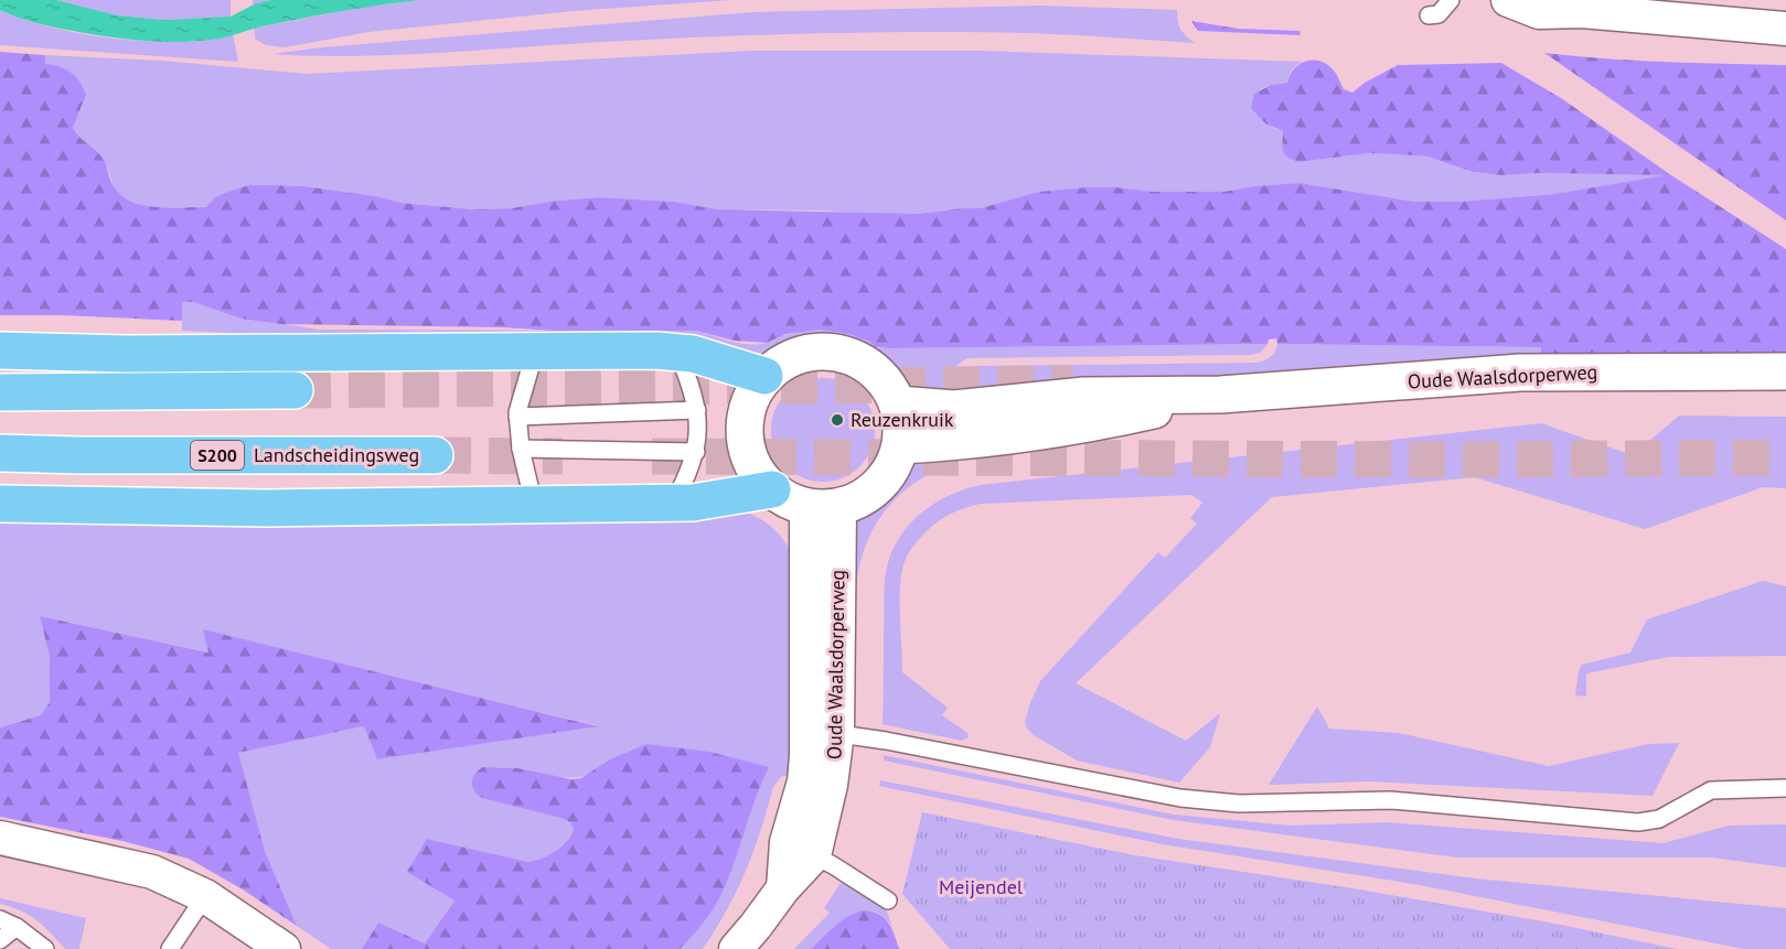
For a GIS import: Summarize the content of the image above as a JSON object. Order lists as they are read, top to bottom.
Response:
{
  "streets": {
    "main road": ["Oude Waalsdorperweg", "S200", "Landscheidingsweg"]
  },
  "parks": ["Meijendel"],
  "places": ["Reuzenkruik"]
}
